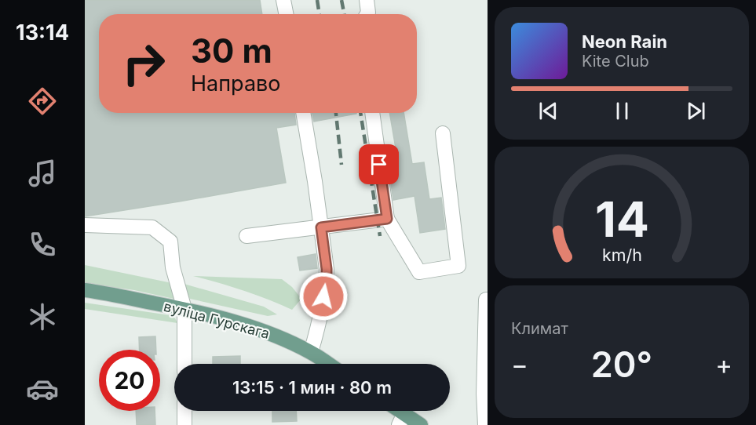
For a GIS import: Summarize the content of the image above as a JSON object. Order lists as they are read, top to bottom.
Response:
{
  "streets": {
    "main road": ["вуліца Гурскага"]
  },
  "page": {
    "tabs": "13:14",
    "turn": ["30 m", "Направо"],
    "song": ["Neon Rain", "Kite Club"],
    "tile": "Климат",
    "heat": ["−", "20°", "+"],
    "limit": "20",
    "trip": "13:15 · 1 мин · 80 m",
    "gauge": ["14", "km/h"]
  }
}
